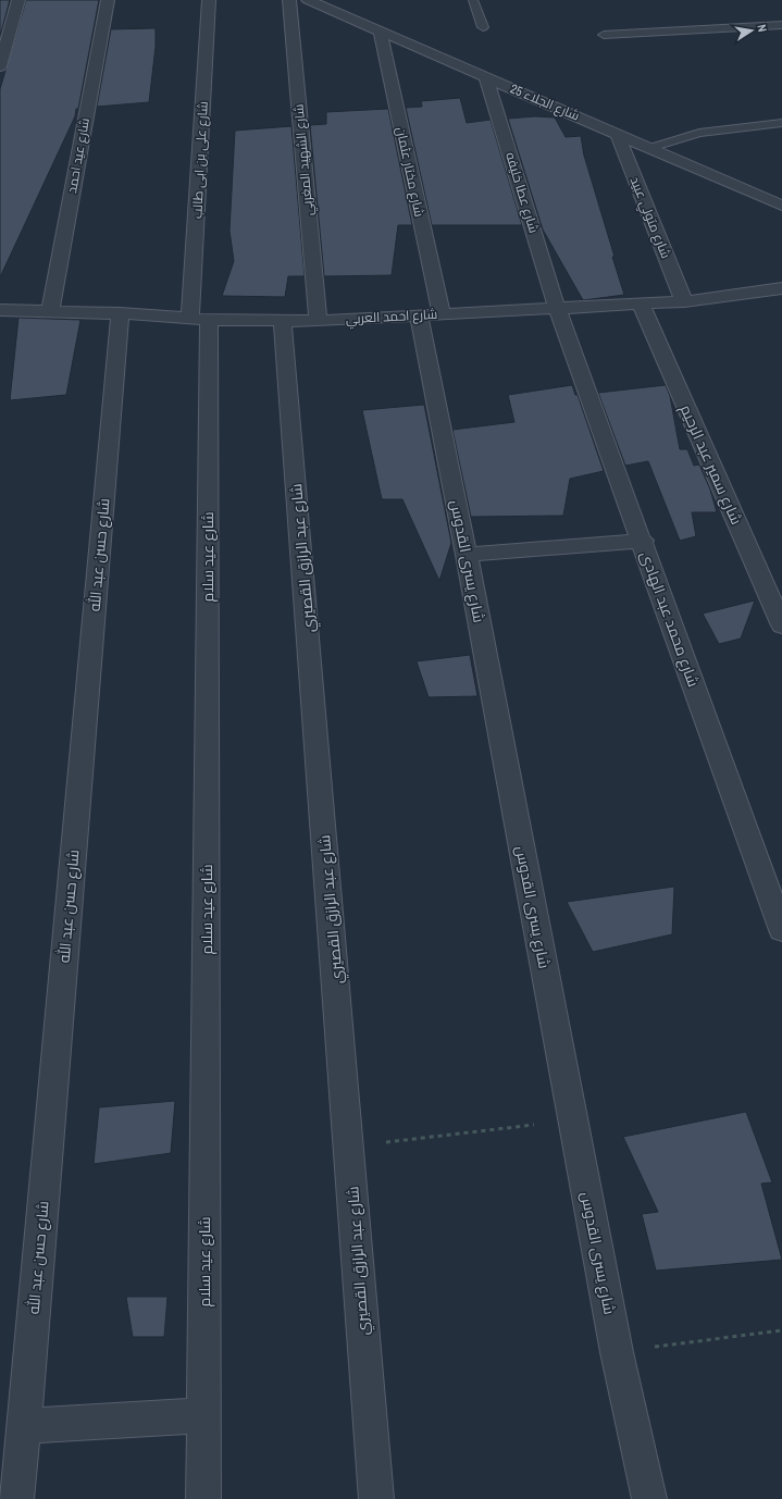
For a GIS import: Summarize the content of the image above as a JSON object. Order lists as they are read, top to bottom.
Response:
{
  "streets": {
    "street": [
      "شارع الجلاء 25",
      "شارع عيد احمد",
      "شارع على بن ابى طالب",
      "شارع الشهيد المغربي",
      "شارع مختار عثمان",
      "شارع عطا خليفه",
      "شارع متولي عبيد",
      "شارع احمد العربي",
      "شارع سمير عبد الرحيم",
      "شارع حسن عبد الله",
      "شارع عيد سلام",
      "شارع عبد الرازق القصيري",
      "شارع يسرى القدوس",
      "شارع محمد عبد الهادى"
    ]
  },
  "crossings": [
    ["شارع الجلاء 25", "شارع مختار عثمان"],
    ["شارع الجلاء 25", "شارع عطا خليفه"],
    ["شارع الجلاء 25", "شارع متولي عبيد"],
    ["شارع عيد احمد", "شارع احمد العربي"],
    ["شارع على بن ابى طالب", "شارع احمد العربي"],
    ["شارع على بن ابى طالب", "شارع عيد سلام"],
    ["شارع الشهيد المغربي", "شارع احمد العربي"],
    ["شارع مختار عثمان", "شارع احمد العربي"],
    ["شارع مختار عثمان", "شارع يسرى القدوس"],
    ["شارع عطا خليفه", "شارع احمد العربي"],
    ["شارع عطا خليفه", "شارع محمد عبد الهادى"],
    ["شارع متولي عبيد", "شارع احمد العربي"],
    ["شارع احمد العربي", "شارع سمير عبد الرحيم"],
    ["شارع احمد العربي", "شارع حسن عبد الله"],
    ["شارع احمد العربي", "شارع عيد سلام"],
    ["شارع احمد العربي", "شارع عبد الرازق القصيري"],
    ["شارع احمد العربي", "شارع يسرى القدوس"],
    ["شارع احمد العربي", "شارع محمد عبد الهادى"]
  ],
  "north": "right"
}
